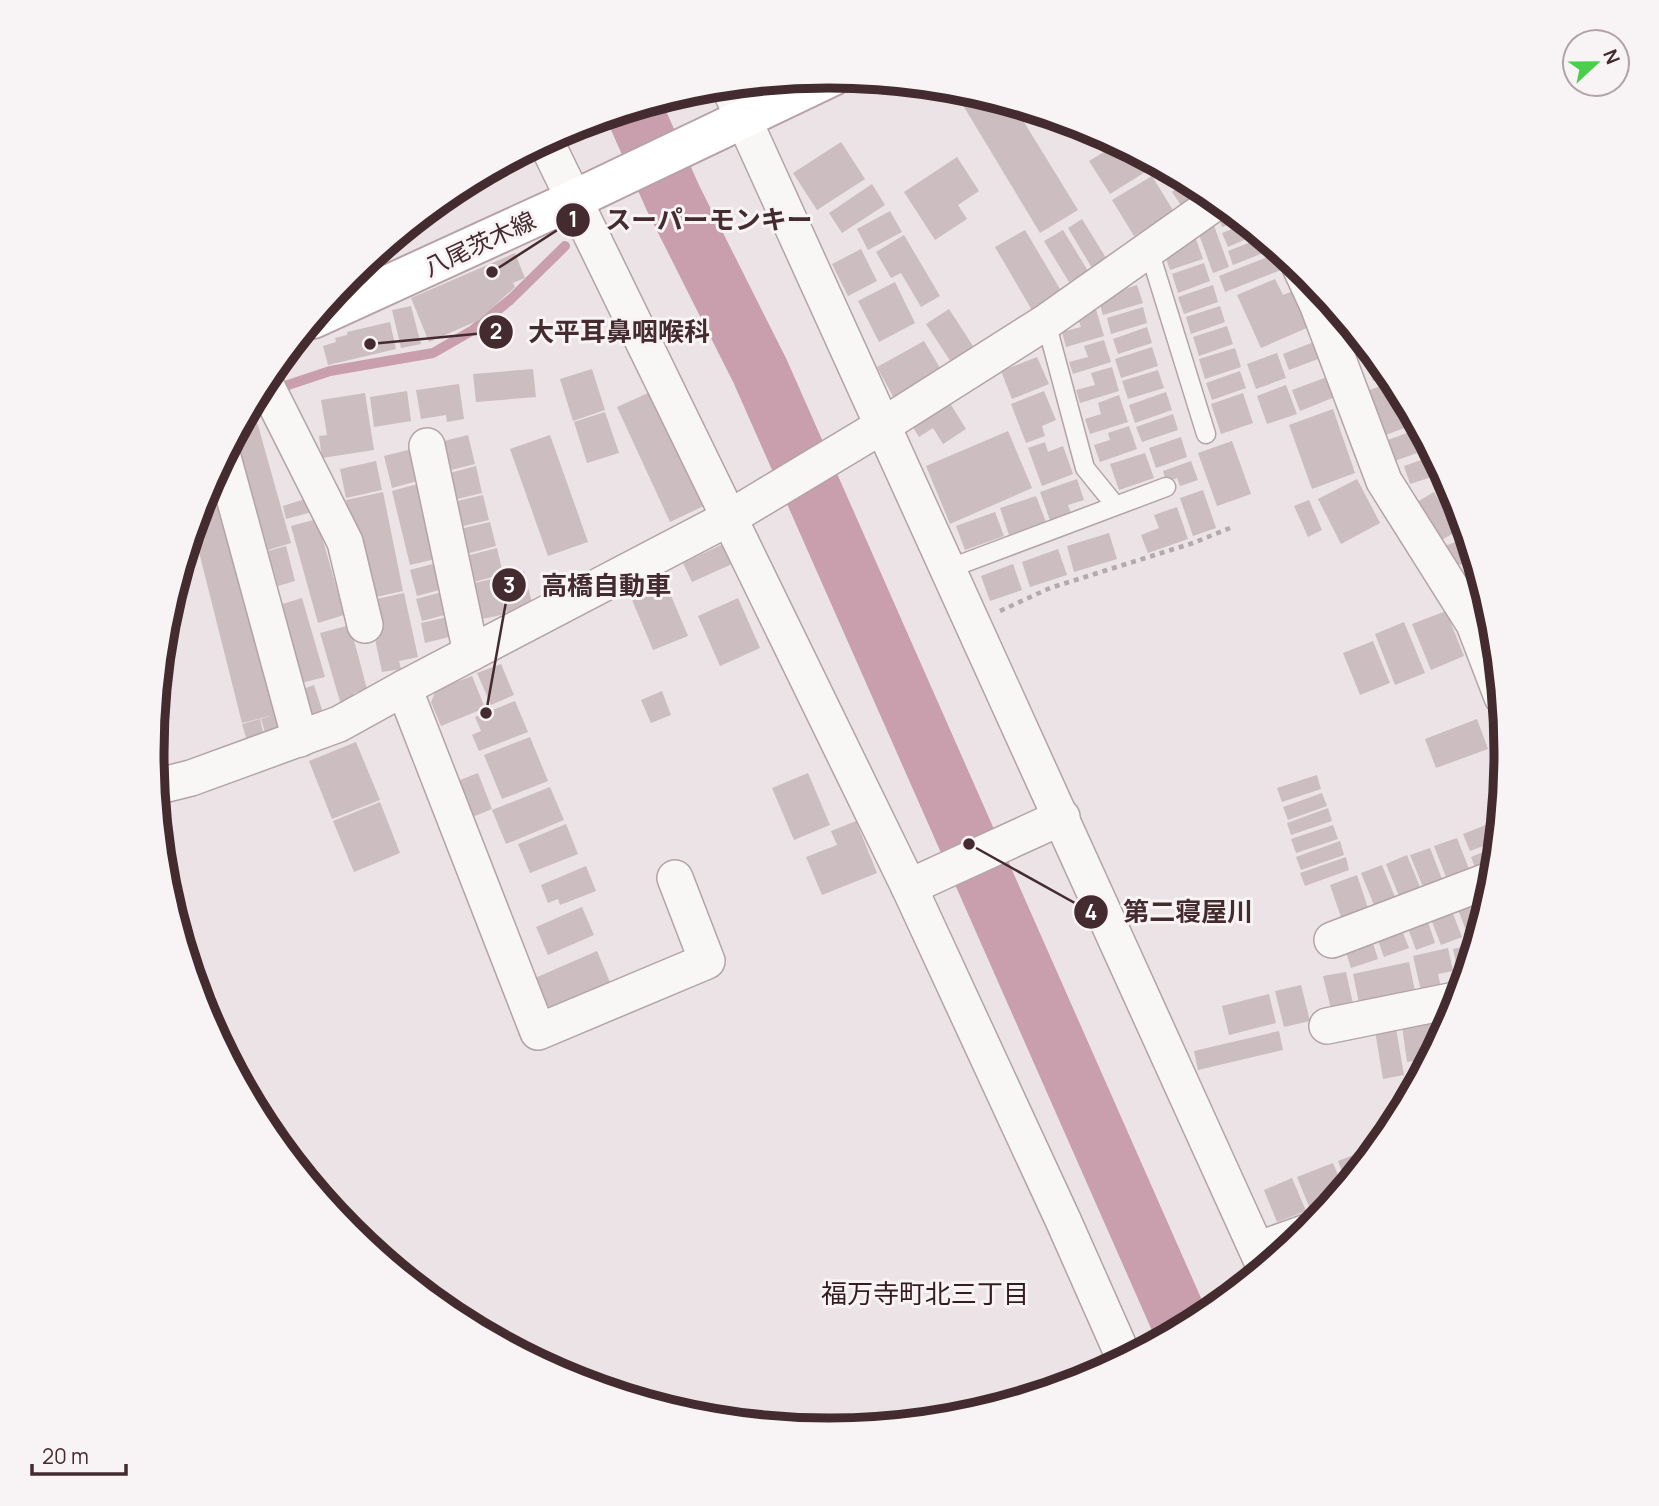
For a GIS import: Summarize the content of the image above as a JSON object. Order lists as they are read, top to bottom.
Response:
{
  "streets": {
    "main road": ["八尾茨木線"]
  },
  "districts": ["福万寺町北三丁目"],
  "places": [
    "スーパーモンキー",
    "大平耳鼻咽喉科",
    "高橋自動車",
    "第二寝屋川"
  ],
  "scale_bar": "20 m",
  "north": "right"
}
